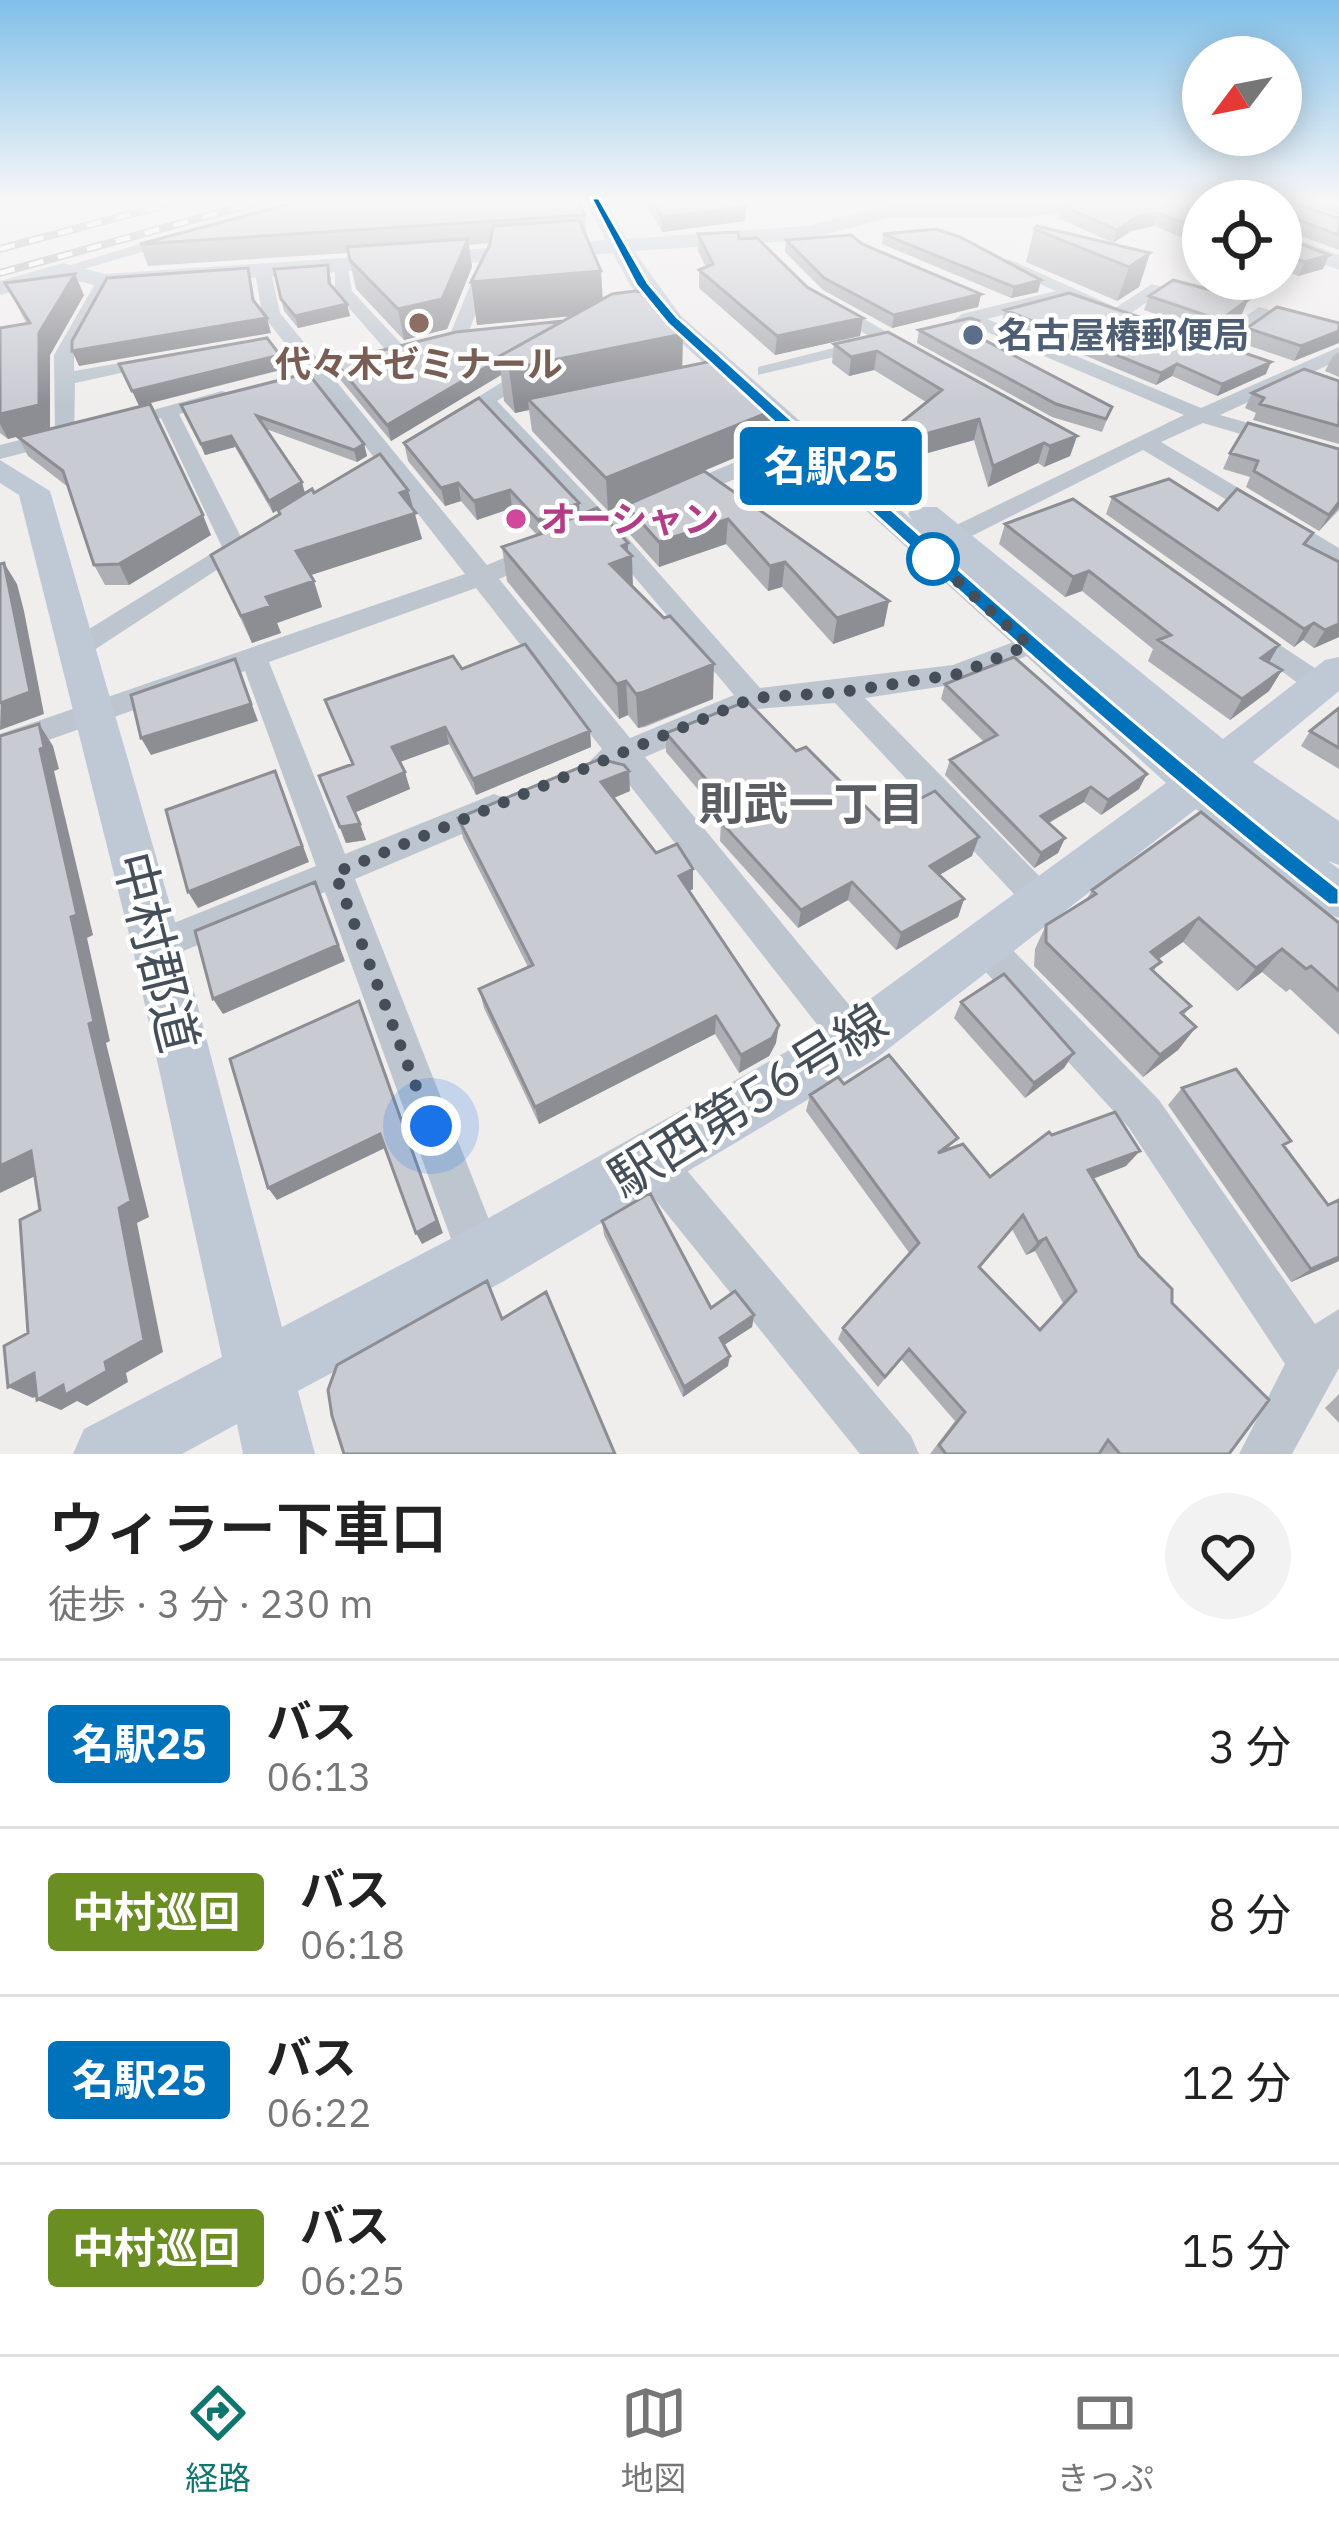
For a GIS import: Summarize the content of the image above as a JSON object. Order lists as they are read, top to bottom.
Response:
{
  "streets": {
    "street": ["中村郡道", "駅西第56号線"]
  },
  "crossings": [
    ["中村郡道", "駅西第56号線"]
  ],
  "districts": ["則武一丁目"],
  "places": ["代々木ゼミナール", "名古屋椿郵便局", "オーシャン"],
  "lines": ["bus line 名駅25"],
  "north": "bottom left",
  "page": {
    "on_map": "名駅25",
    "heading": ["ウィラー下車口", "徒歩 · 3 分 · 230 m"],
    "list": [
      {
        "mark": "名駅25",
        "name": "バス",
        "note": "06:13",
        "value": "3 分"
      },
      {
        "mark": "中村巡回",
        "name": "バス",
        "note": "06:18",
        "value": "8 分"
      },
      {
        "mark": "名駅25",
        "name": "バス",
        "note": "06:22",
        "value": "12 分"
      },
      {
        "mark": "中村巡回",
        "name": "バス",
        "note": "06:25",
        "value": "15 分"
      }
    ],
    "tabs": ["経路", "地図", "きっぷ"]
  }
}
